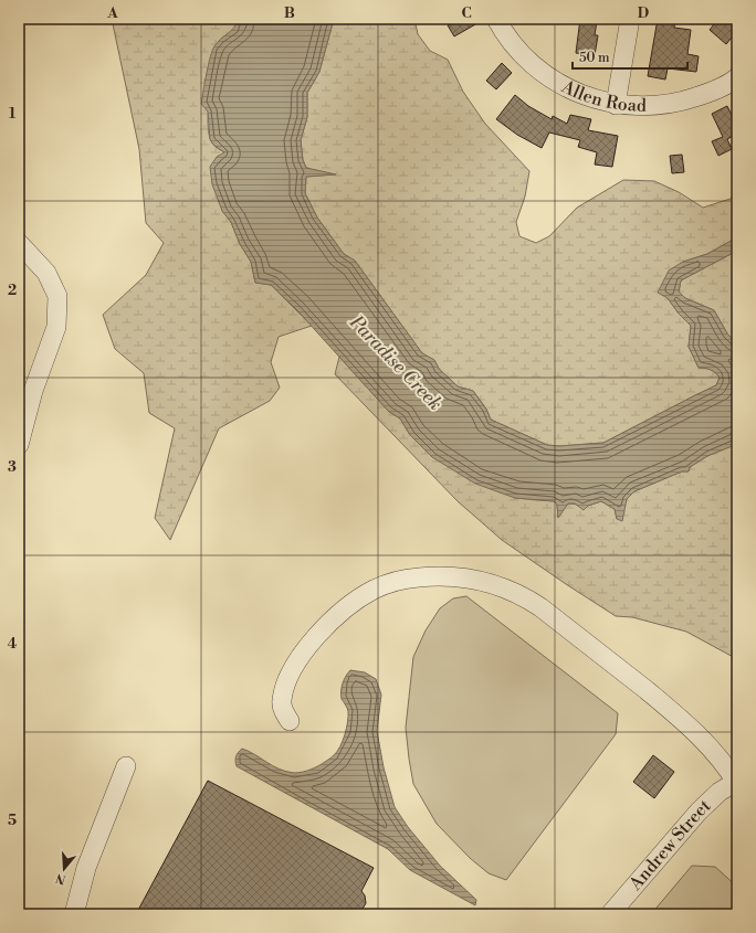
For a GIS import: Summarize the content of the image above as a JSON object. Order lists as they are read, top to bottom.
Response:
{
  "streets": {
    "street": ["Allen Road", "Andrew Street"]
  },
  "water": ["Paradise Creek"],
  "scale_bar": "50 m",
  "north": "bottom",
  "grid": {
    "columns": [
      "A",
      "B",
      "C",
      "D"
    ],
    "rows": [
      "1",
      "2",
      "3",
      "4",
      "5"
    ]
  }
}
